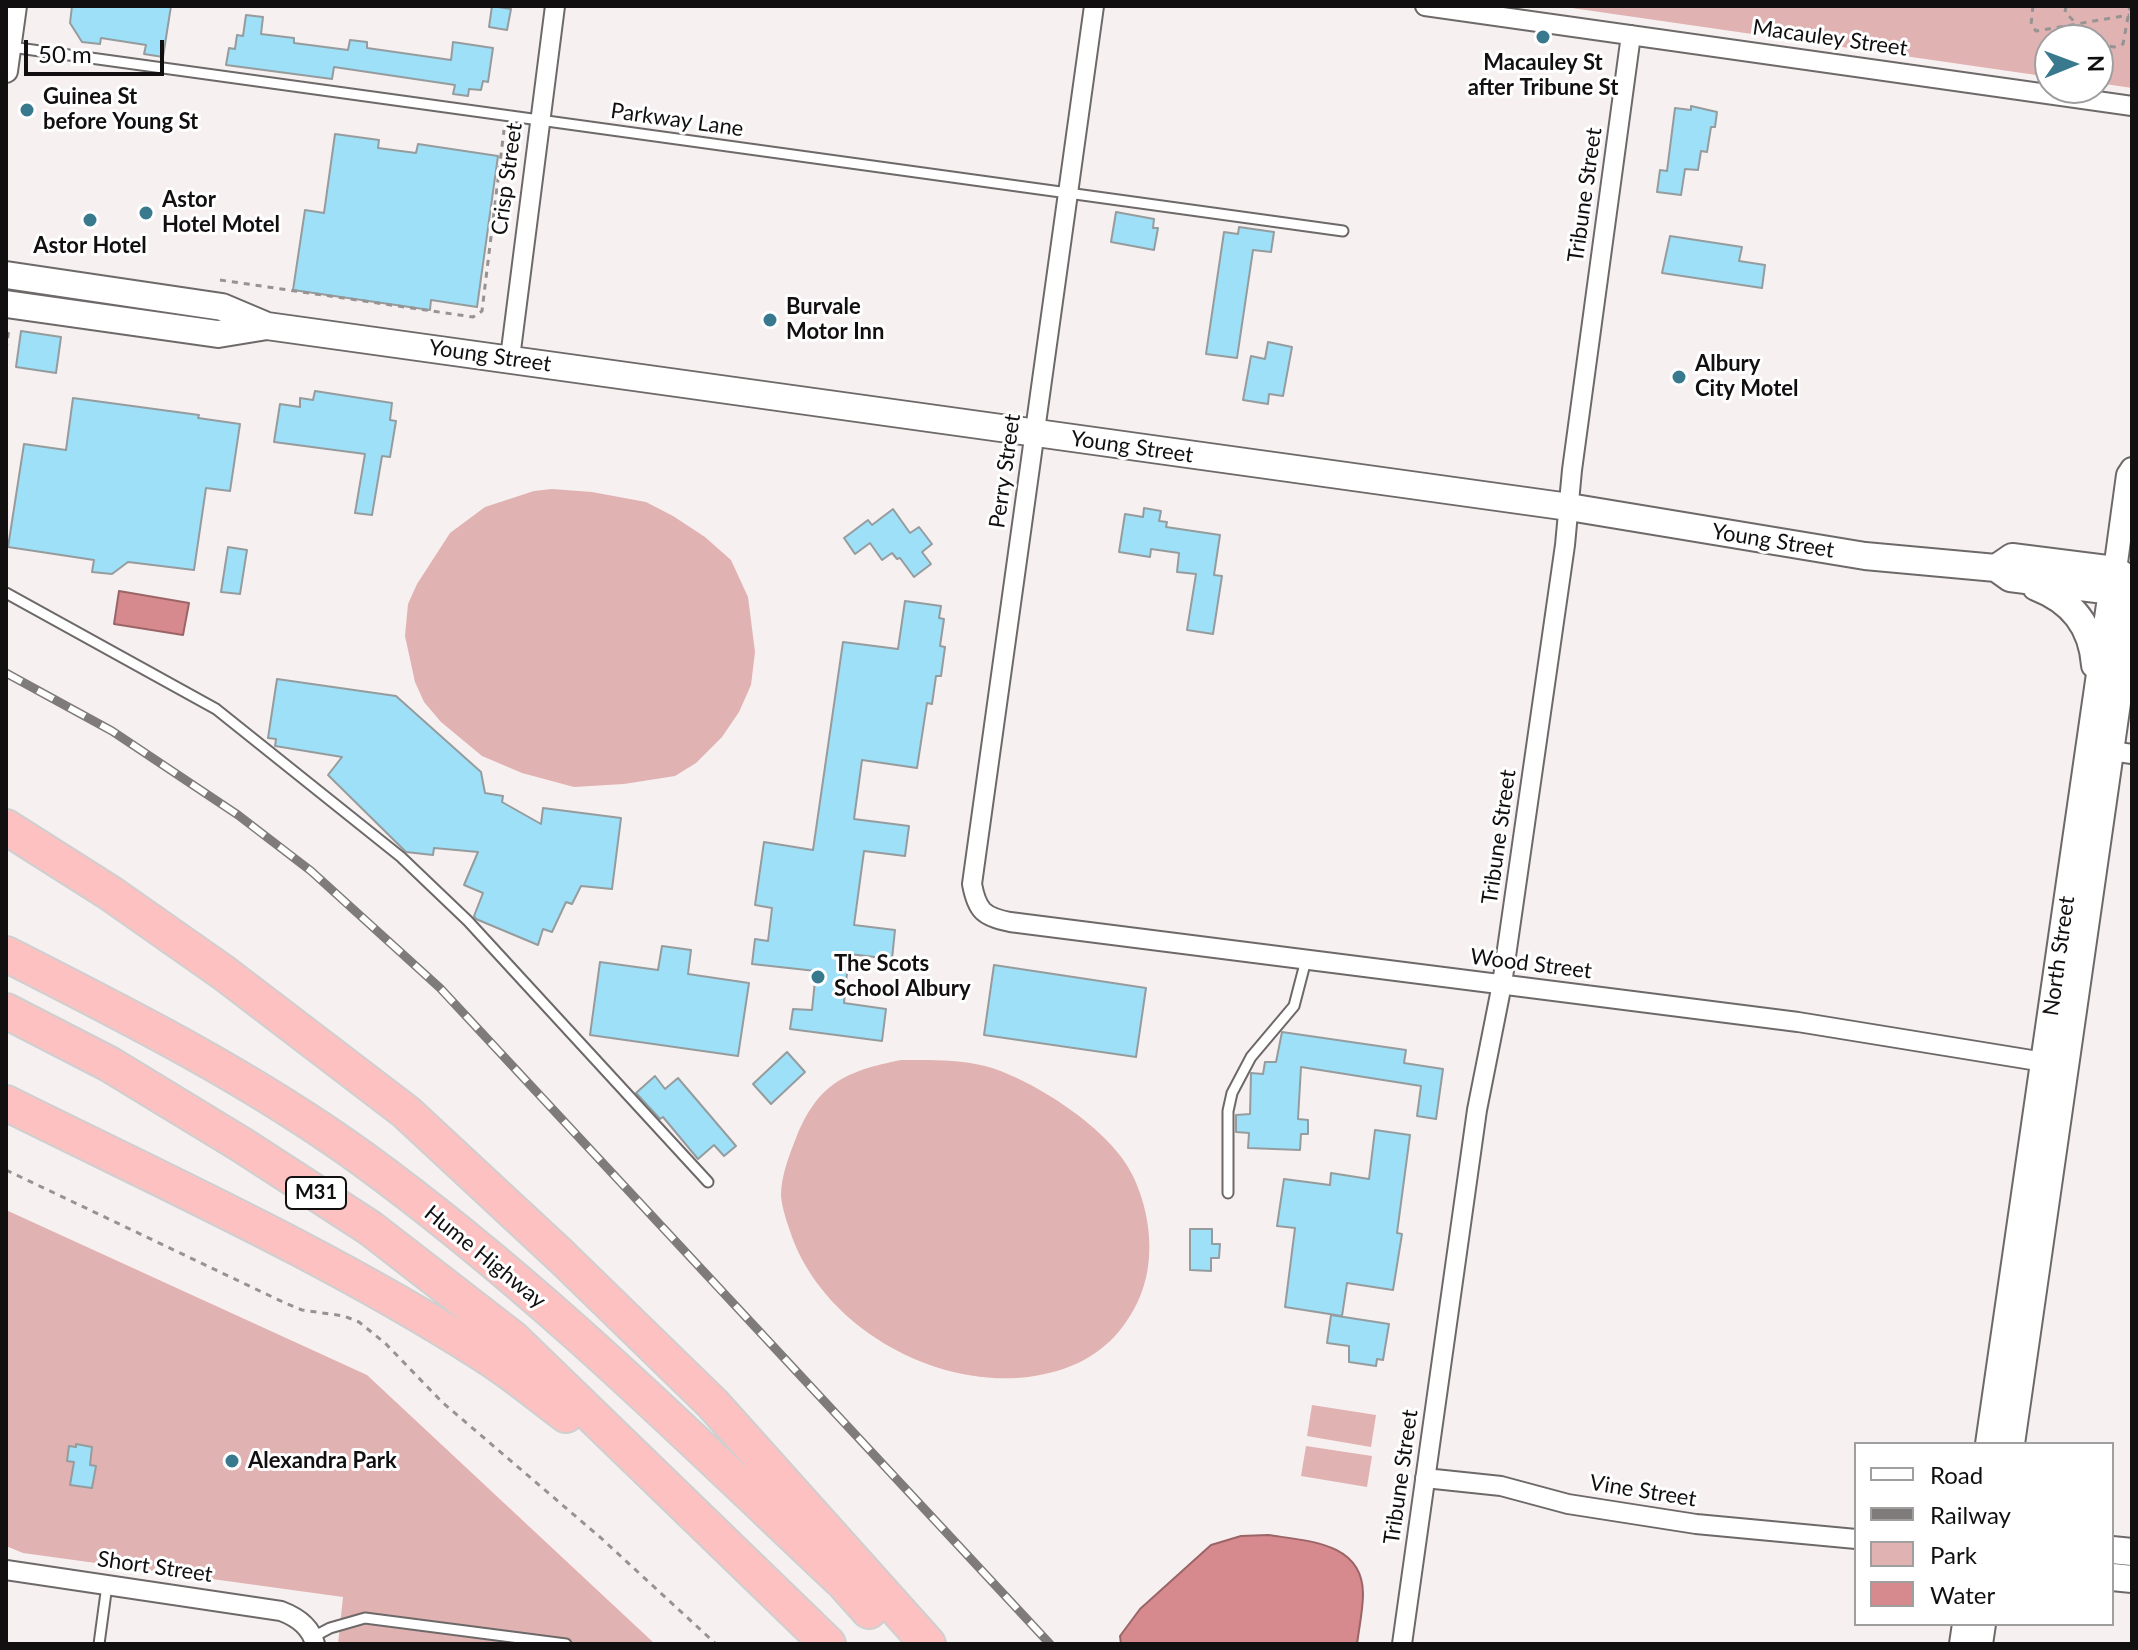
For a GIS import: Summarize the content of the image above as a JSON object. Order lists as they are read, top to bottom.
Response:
{
  "streets": {
    "highway": ["M31", "Hume Highway"],
    "main road": ["Young Street", "North Street"],
    "street": [
      "Macauley Street",
      "Crisp Street",
      "Tribune Street",
      "Perry Street",
      "Wood Street",
      "Vine Street",
      "Short Street"
    ],
    "lane": ["Parkway Lane"]
  },
  "crossings": [
    ["Macauley Street", "Tribune Street"],
    ["Parkway Lane", "Crisp Street"],
    ["Parkway Lane", "Perry Street"],
    ["Crisp Street", "Young Street"],
    ["Tribune Street", "Young Street"],
    ["Tribune Street", "Wood Street"],
    ["Tribune Street", "Vine Street"],
    ["Young Street", "Perry Street"],
    ["Young Street", "North Street"],
    ["Perry Street", "Wood Street"],
    ["North Street", "Wood Street"]
  ],
  "places": [
    "Macauley St after Tribune St",
    "Guinea St before Young St",
    "Astor Hotel Motel",
    "Astor Hotel",
    "Burvale Motor Inn",
    "Albury City Motel",
    "The Scots School Albury",
    "Alexandra Park"
  ],
  "legend": [
    "Road",
    "Railway",
    "Park",
    "Water"
  ],
  "scale_bar": "50 m",
  "north": "right"
}
